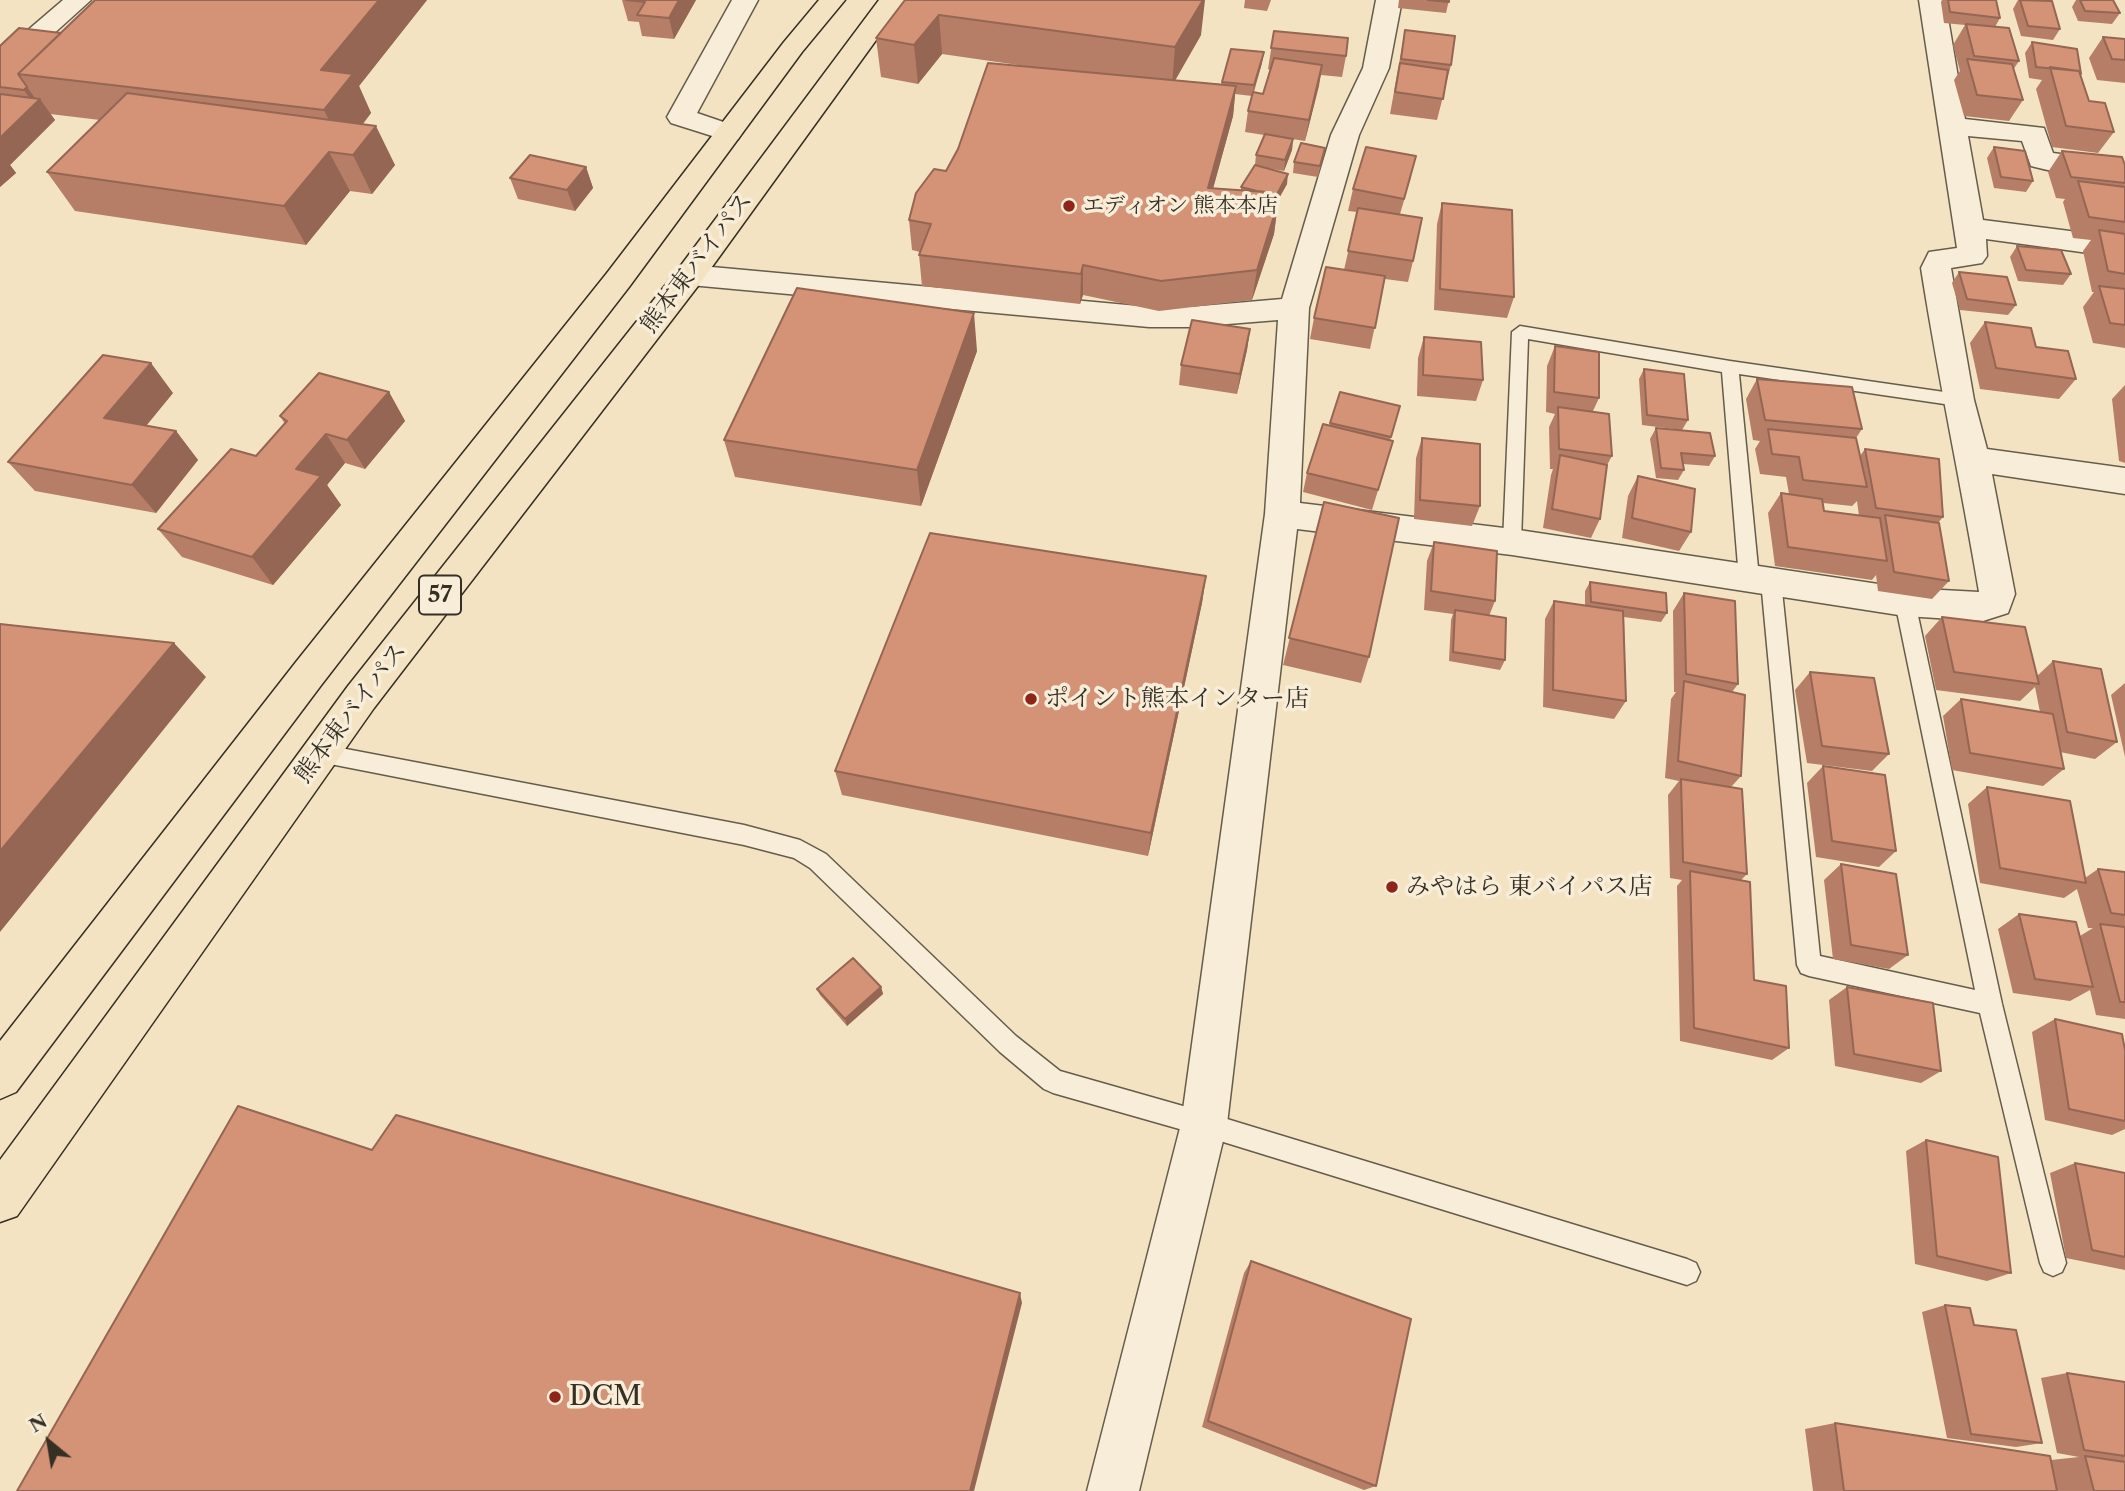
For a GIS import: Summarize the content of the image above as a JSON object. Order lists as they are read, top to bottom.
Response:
{
  "streets": {
    "highway": ["熊本東バイパス", "57"]
  },
  "places": [
    "エディオン 熊本本店",
    "ポイント熊本インター店",
    "みやはら 東バイパス店",
    "DCM"
  ],
  "north": "top left"
}
